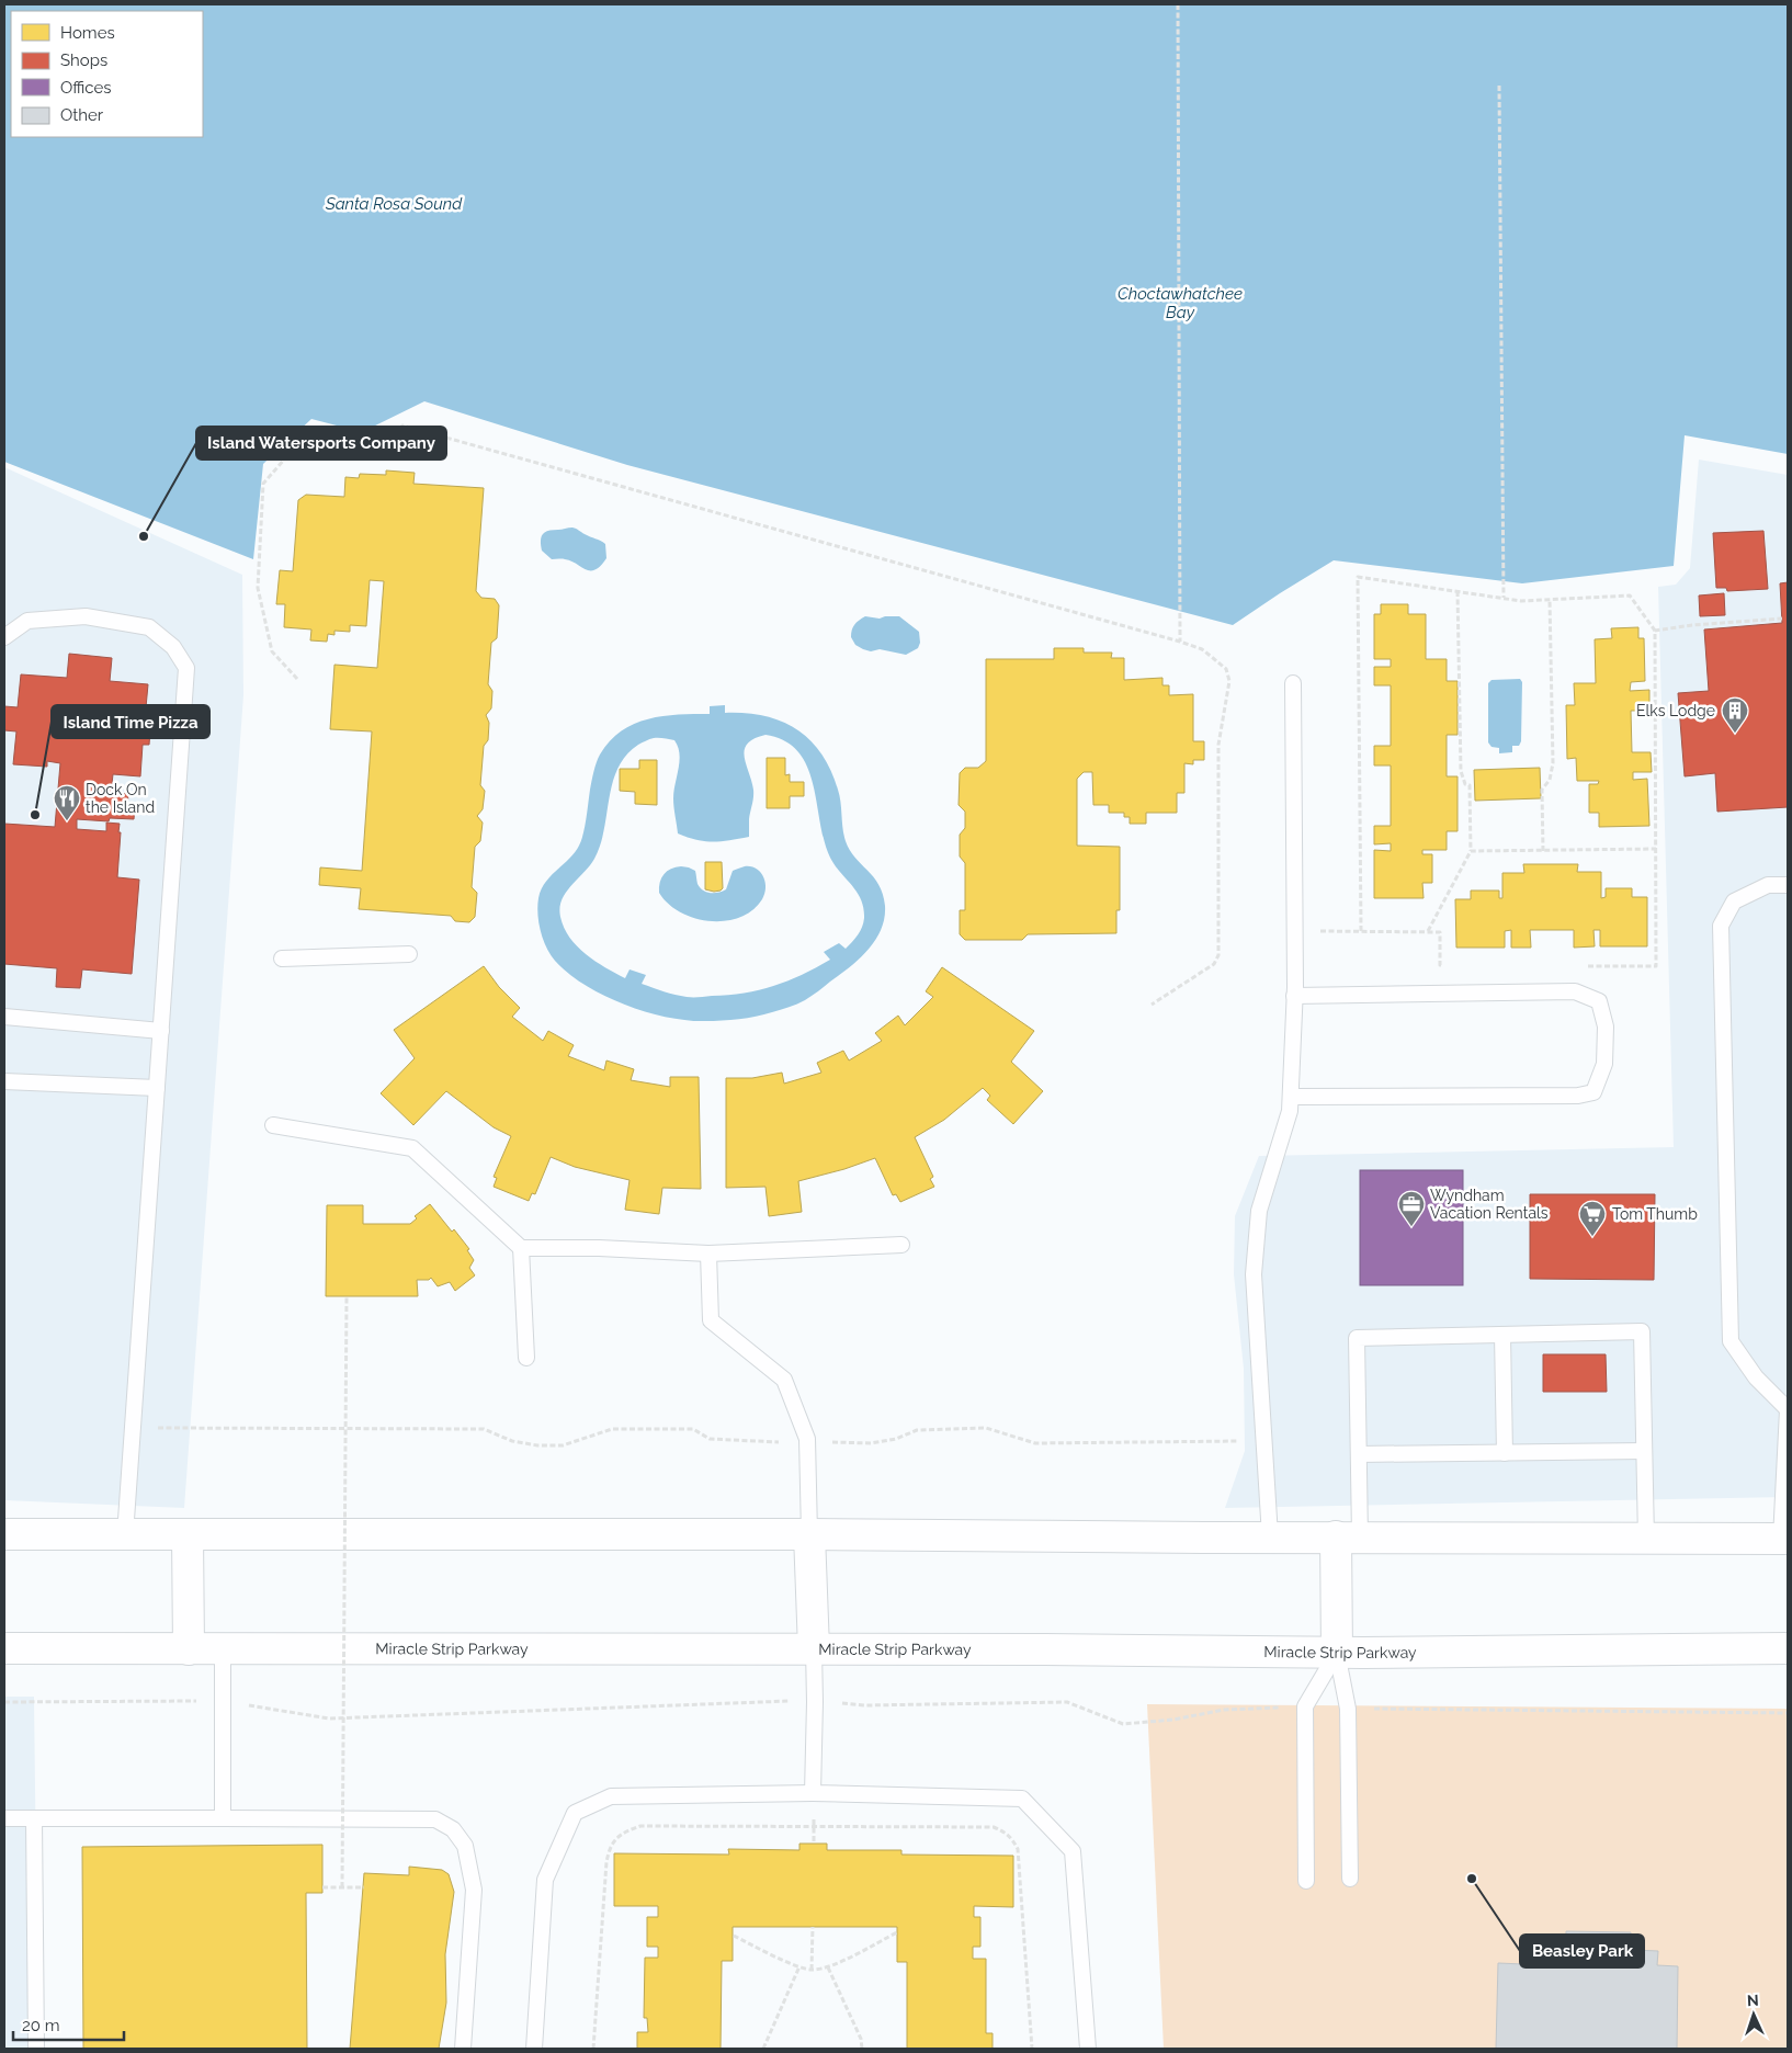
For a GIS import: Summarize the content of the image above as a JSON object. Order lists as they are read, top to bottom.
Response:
{
  "streets": {
    "highway": ["Miracle Strip Parkway"]
  },
  "water": ["Santa Rosa Sound", "Choctawhatchee Bay"],
  "places": {
    "other": ["Island Watersports Company", "Island Time Pizza", "Beasley Park"],
    "building": ["Elks Lodge"],
    "restaurant": ["Dock On the Island"],
    "office": ["Wyndham Vacation Rentals"],
    "supermarket": ["Tom Thumb"]
  },
  "legend": [
    "Homes",
    "Shops",
    "Offices",
    "Other"
  ],
  "scale_bar": "20 m",
  "north": "top"
}
